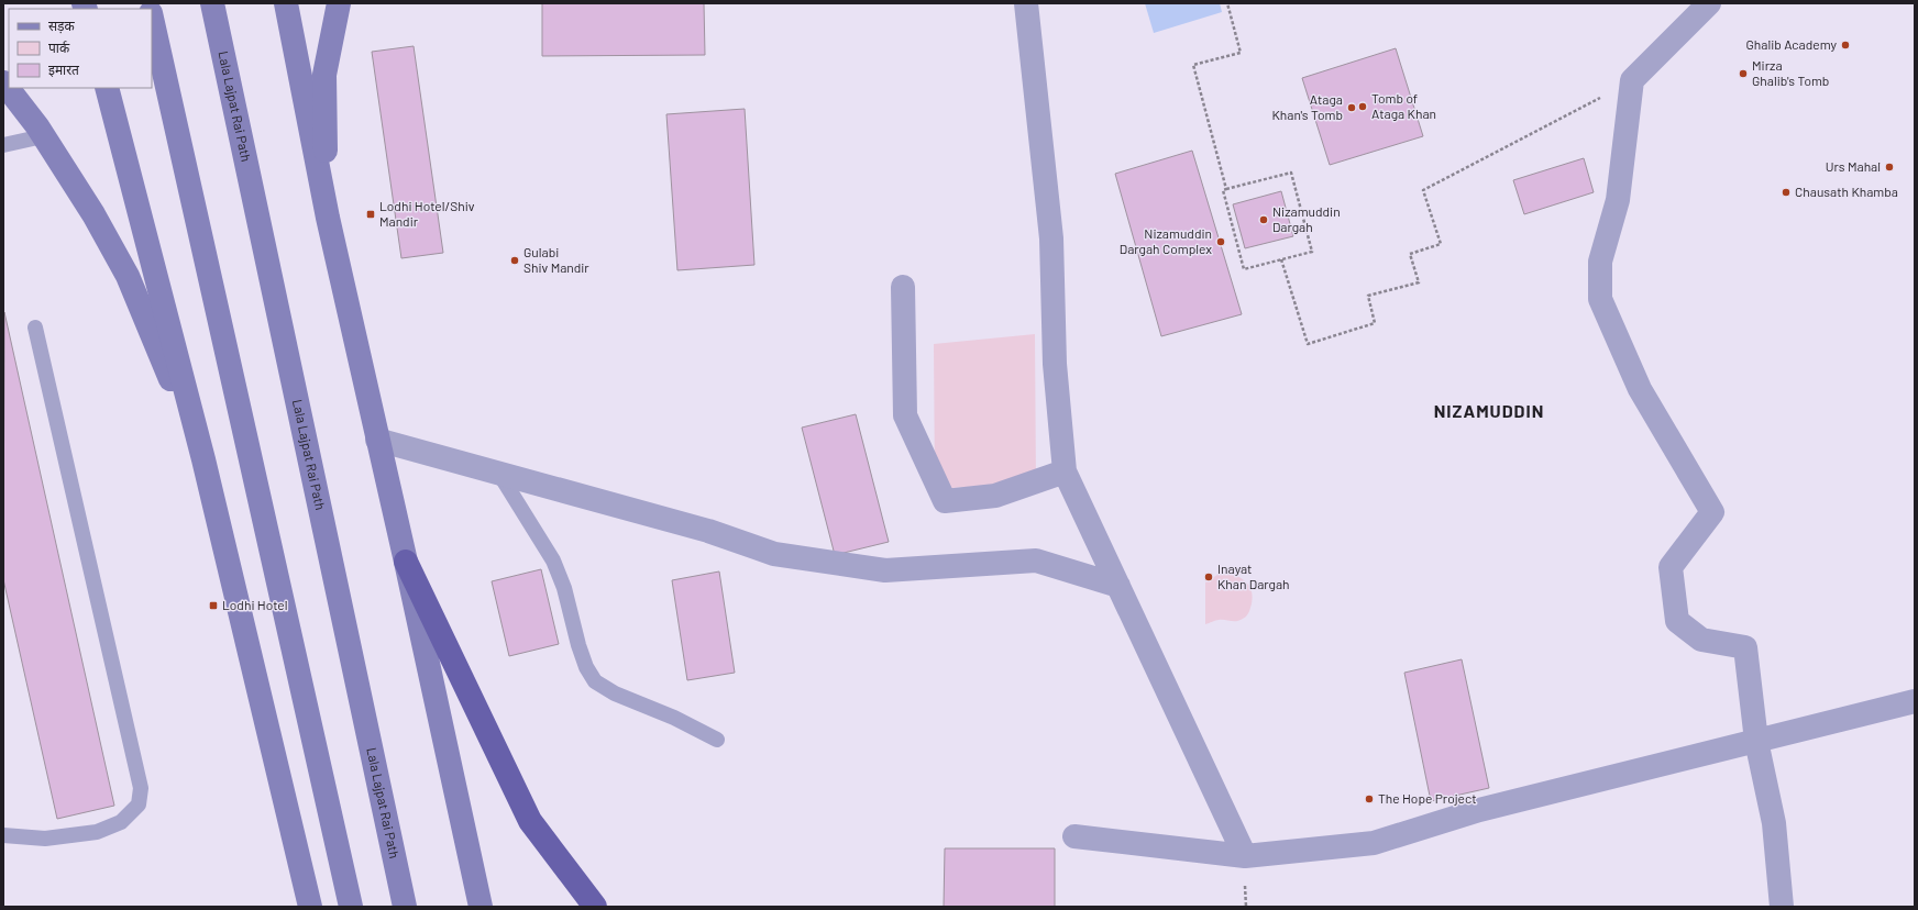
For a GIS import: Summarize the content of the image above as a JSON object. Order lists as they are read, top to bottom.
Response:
{
  "streets": {
    "main road": ["Lala Lajpat Rai Path"]
  },
  "districts": ["NIZAMUDDIN"],
  "places": {
    "other": [
      "Ghalib Academy",
      "Mirza Ghalib's Tomb",
      "Tomb of Ataga Khan",
      "Ataga Khan's Tomb",
      "Urs Mahal",
      "Chausath Khamba",
      "Nizamuddin Dargah",
      "Nizamuddin Dargah Complex",
      "Gulabi Shiv Mandir",
      "Inayat Khan Dargah",
      "The Hope Project"
    ],
    "transit": ["Lodhi Hotel/Shiv Mandir", "Lodhi Hotel"]
  },
  "legend": ["सड़क", "पार्क", "इमारत"]
}
